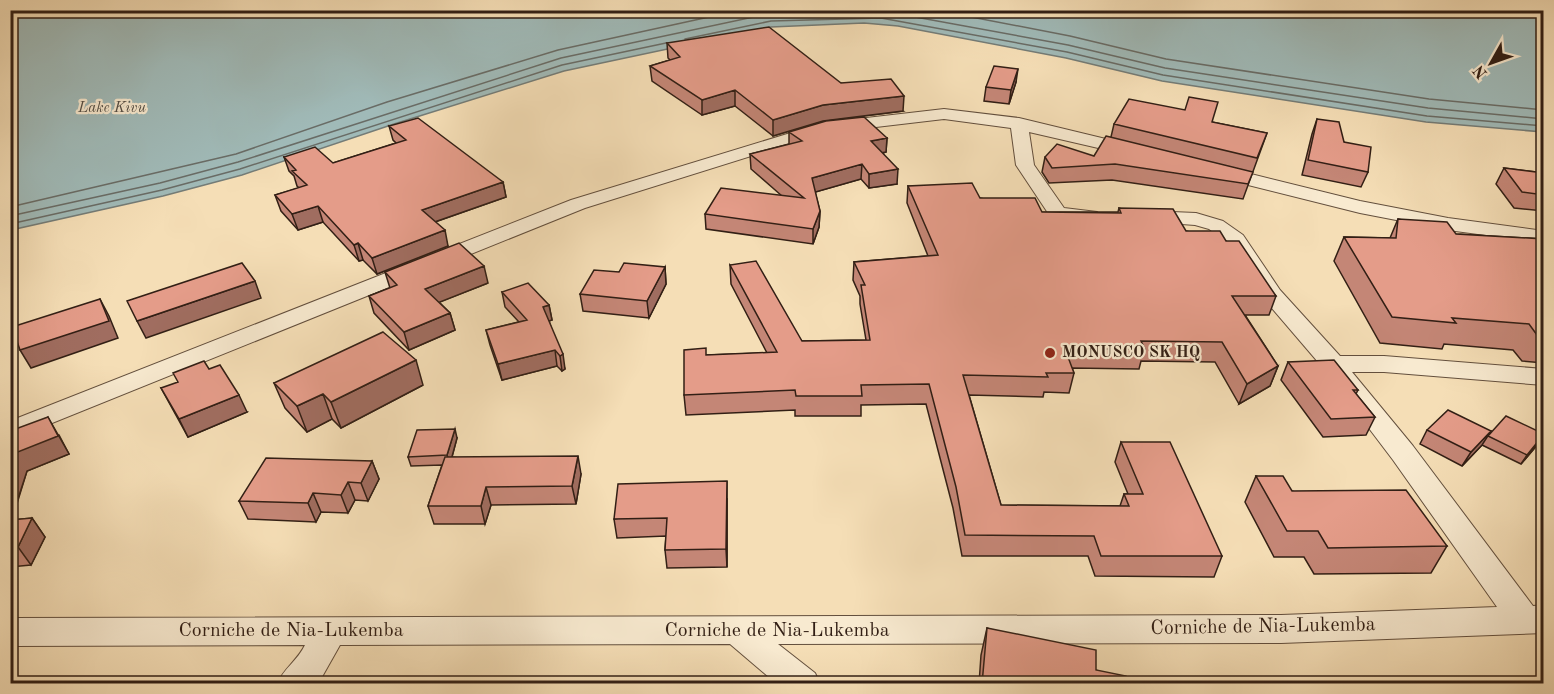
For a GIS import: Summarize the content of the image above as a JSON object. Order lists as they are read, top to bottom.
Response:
{
  "streets": {
    "street": ["Corniche de Nia-Lukemba"]
  },
  "water": ["Lake Kivu"],
  "places": ["MONUSCO SK HQ"],
  "north": "bottom left"
}
